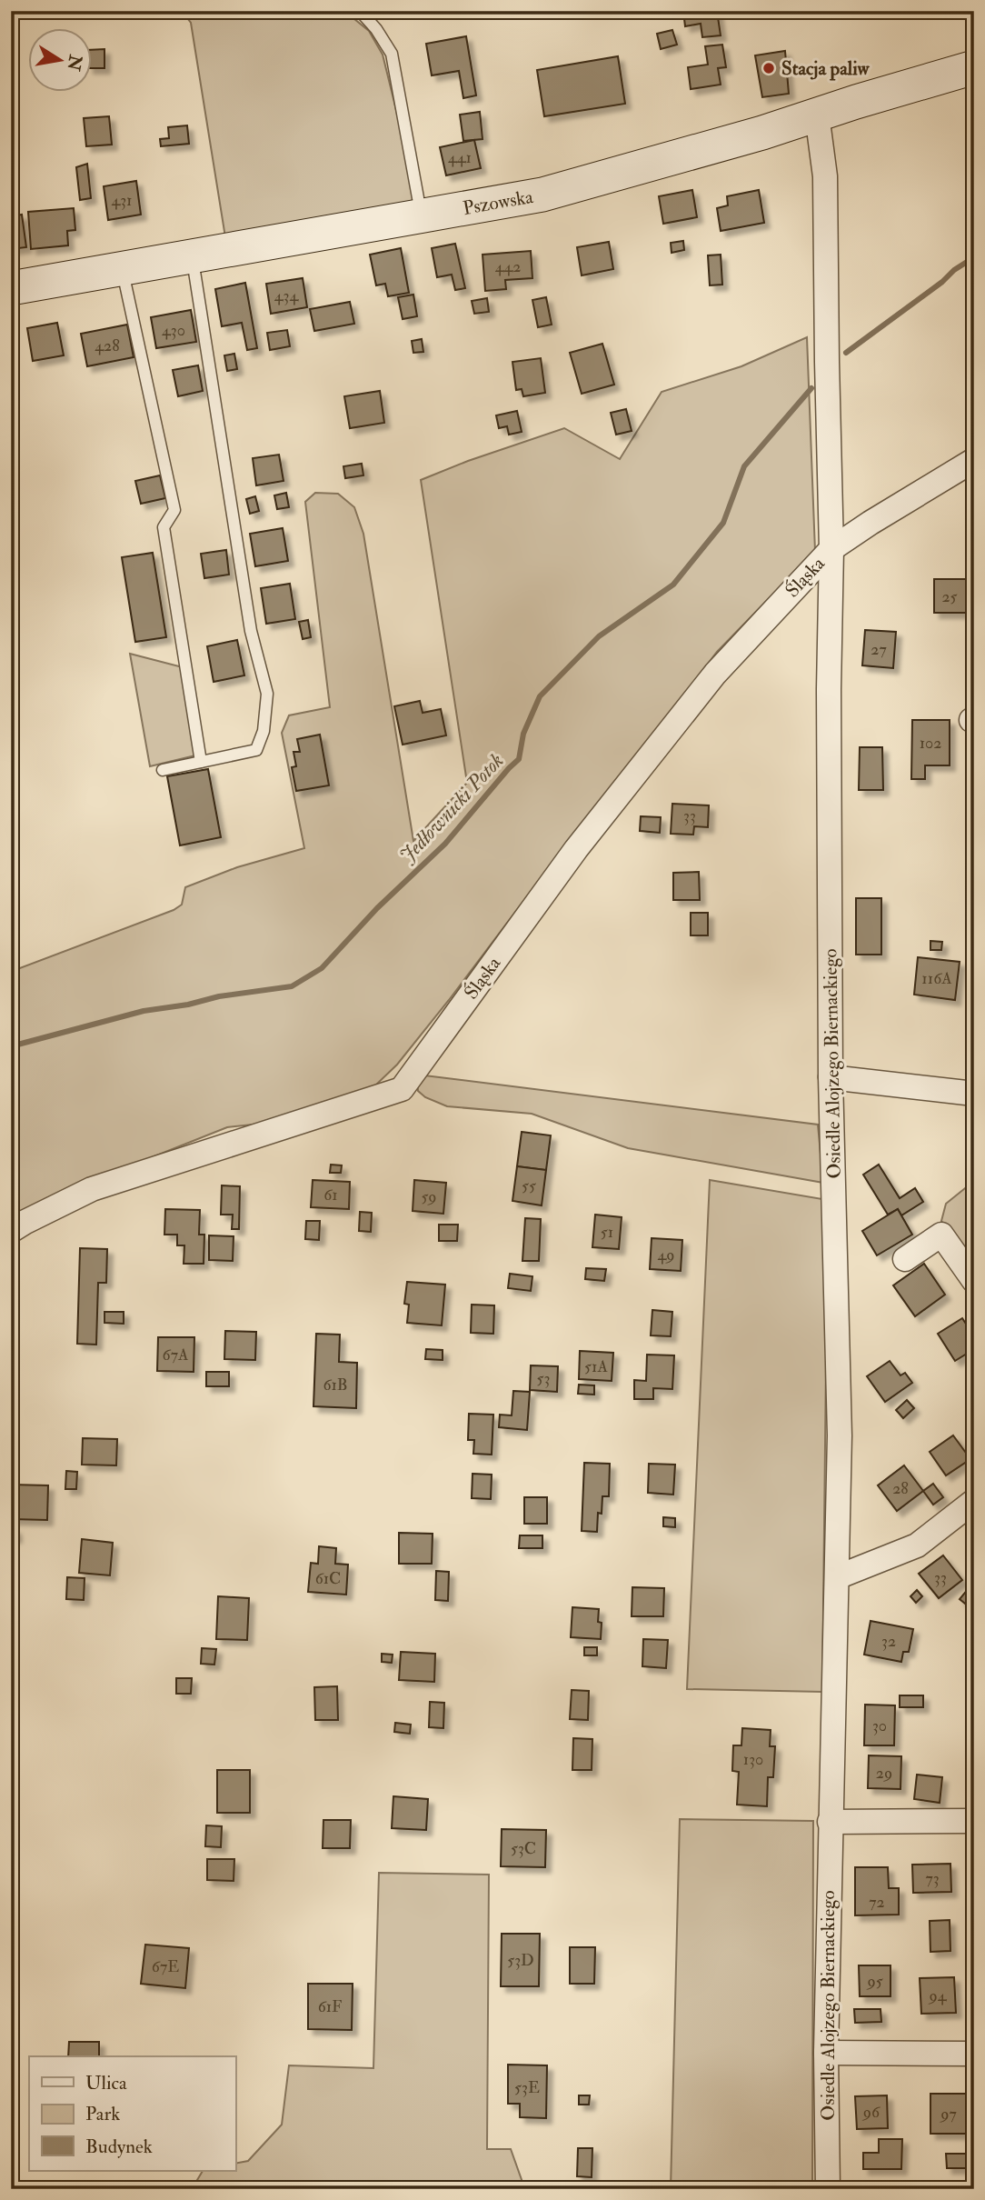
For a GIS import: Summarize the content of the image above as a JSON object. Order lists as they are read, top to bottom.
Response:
{
  "streets": {
    "main road": ["Pszowska"],
    "street": ["Śląska", "Osiedle Alojzego Biernackiego"]
  },
  "crossings": [
    ["Pszowska", "Śląska"],
    ["Śląska", "Osiedle Alojzego Biernackiego"]
  ],
  "water": ["Jedłownicki Potok"],
  "places": ["Stacja paliw"],
  "house_numbers": [
    "441",
    "431",
    "442",
    "434",
    "430",
    "428",
    "25",
    "27",
    "102",
    "33",
    "116A",
    "55",
    "61",
    "59",
    "51",
    "49",
    "67A",
    "51A",
    "53",
    "61B",
    "28",
    "33",
    "61C",
    "32",
    "30",
    "130",
    "29",
    "53C",
    "73",
    "72",
    "53D",
    "67E",
    "95",
    "94",
    "61F",
    "53E",
    "96",
    "97"
  ],
  "legend": ["Ulica", "Park", "Budynek"],
  "north": "right"
}
